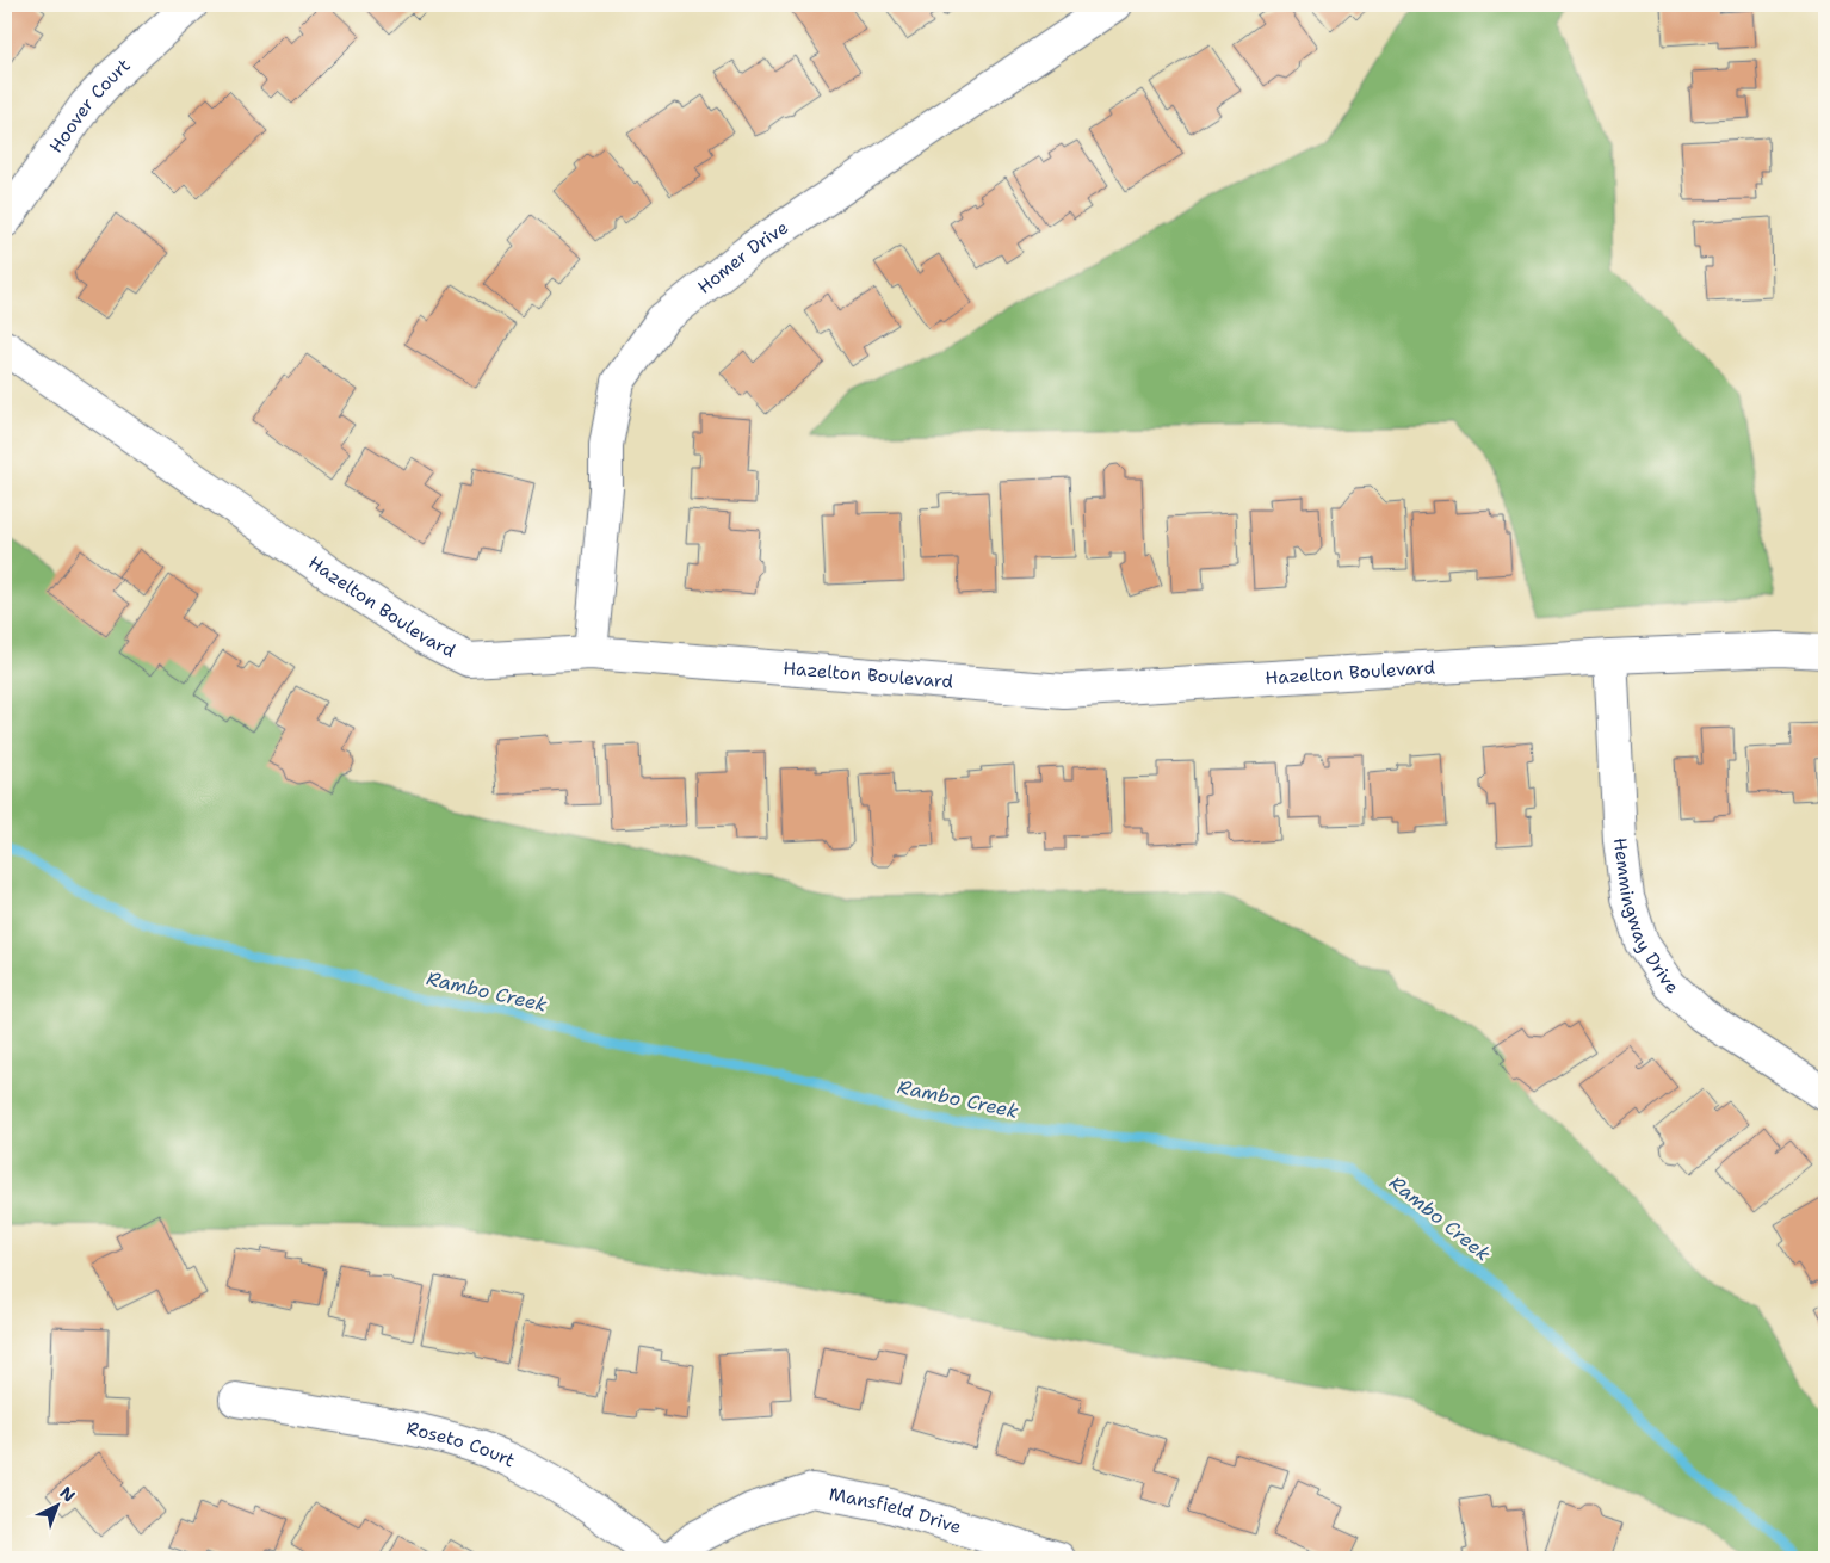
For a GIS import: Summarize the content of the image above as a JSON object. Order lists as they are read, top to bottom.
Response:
{
  "streets": {
    "street": [
      "Hoover Court",
      "Homer Drive",
      "Hazelton Boulevard",
      "Hemmingway Drive",
      "Roseto Court",
      "Mansfield Drive"
    ]
  },
  "crossings": [
    ["Homer Drive", "Hazelton Boulevard"],
    ["Hazelton Boulevard", "Hemmingway Drive"]
  ],
  "water": ["Rambo Creek"],
  "north": "top right"
}
